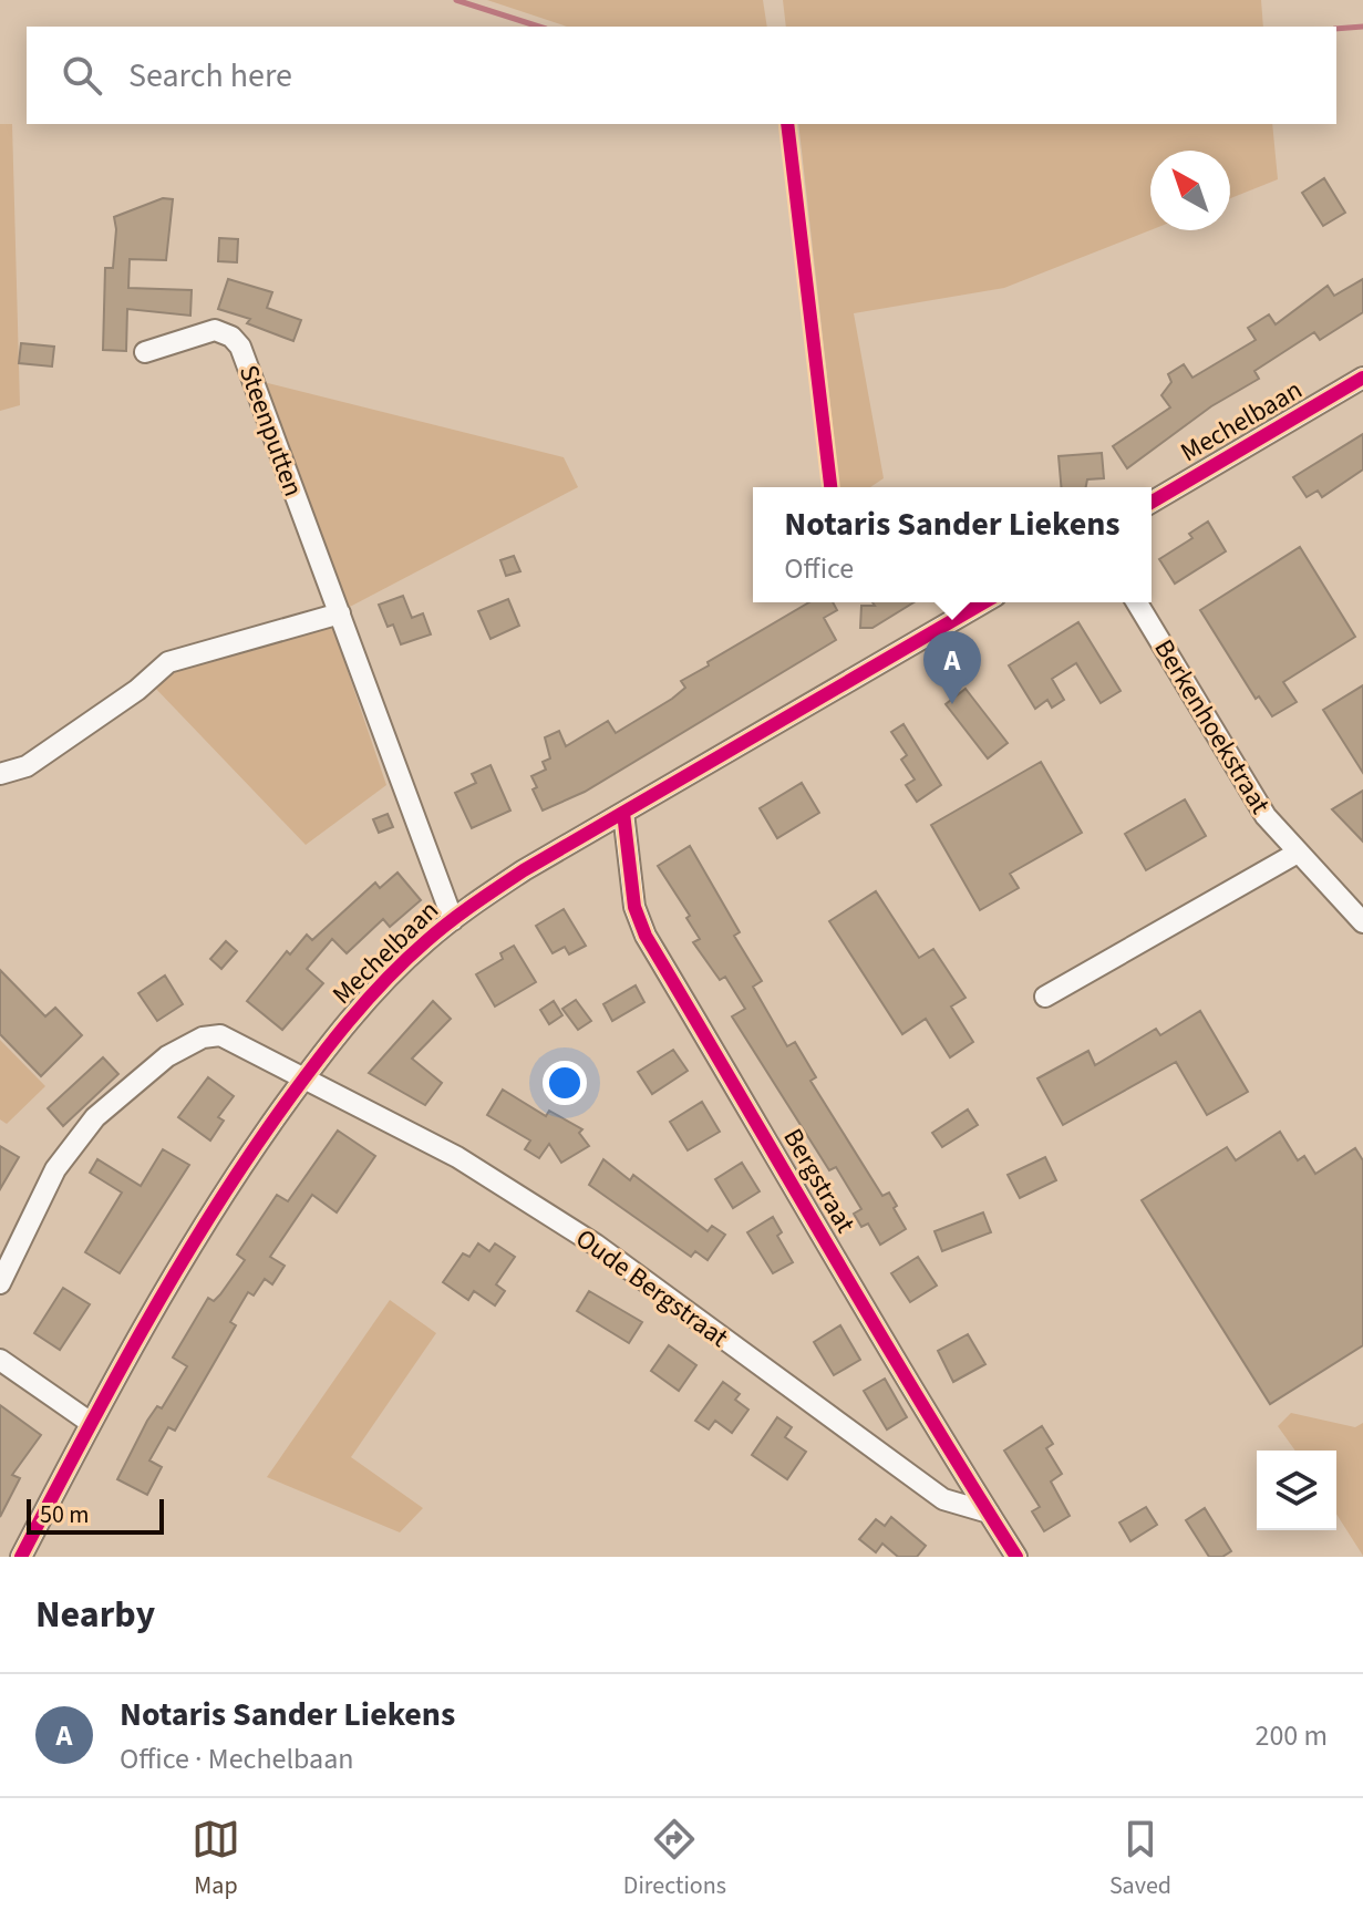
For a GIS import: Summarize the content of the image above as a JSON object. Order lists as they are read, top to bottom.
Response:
{
  "streets": {
    "street": [
      "Mechelbaan",
      "Steenputten",
      "Berkenhoekstraat",
      "Bergstraat",
      "Oude Bergstraat"
    ]
  },
  "crossings": [
    ["Mechelbaan", "Steenputten"],
    ["Mechelbaan", "Bergstraat"],
    ["Mechelbaan", "Oude Bergstraat"],
    ["Bergstraat", "Oude Bergstraat"]
  ],
  "scale_bar": "50 m",
  "north": "top left",
  "page": {
    "search": "Search here",
    "popup": ["Notaris Sander Liekens", "Office"],
    "pins": "A",
    "scale": "50 m",
    "heading": "Nearby",
    "list": [
      {
        "mark": "A",
        "name": "Notaris Sander Liekens",
        "note": "Office · Mechelbaan",
        "value": "200 m"
      }
    ],
    "nav": ["Map", "Directions", "Saved"]
  }
}
